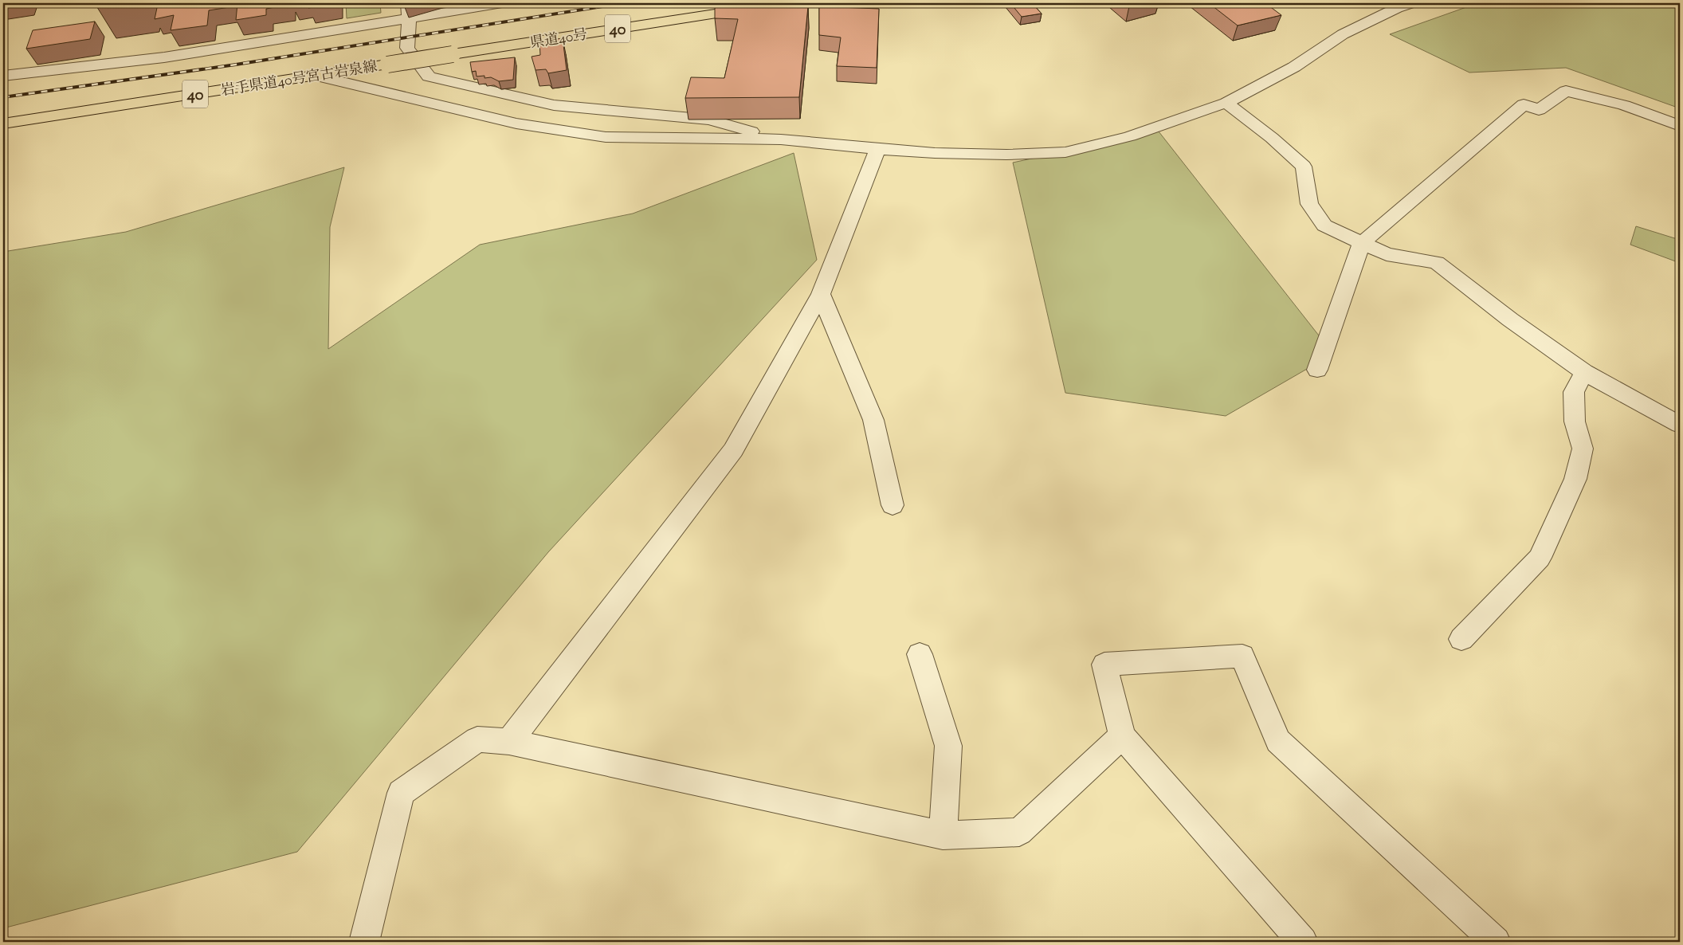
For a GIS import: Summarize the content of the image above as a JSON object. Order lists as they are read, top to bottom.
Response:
{
  "streets": {
    "main road": ["40", "県道40号", "岩手県道40号宮古岩泉線"]
  },
  "crossings": [
    ["県道40号", "岩手県道40号宮古岩泉線"]
  ]
}
